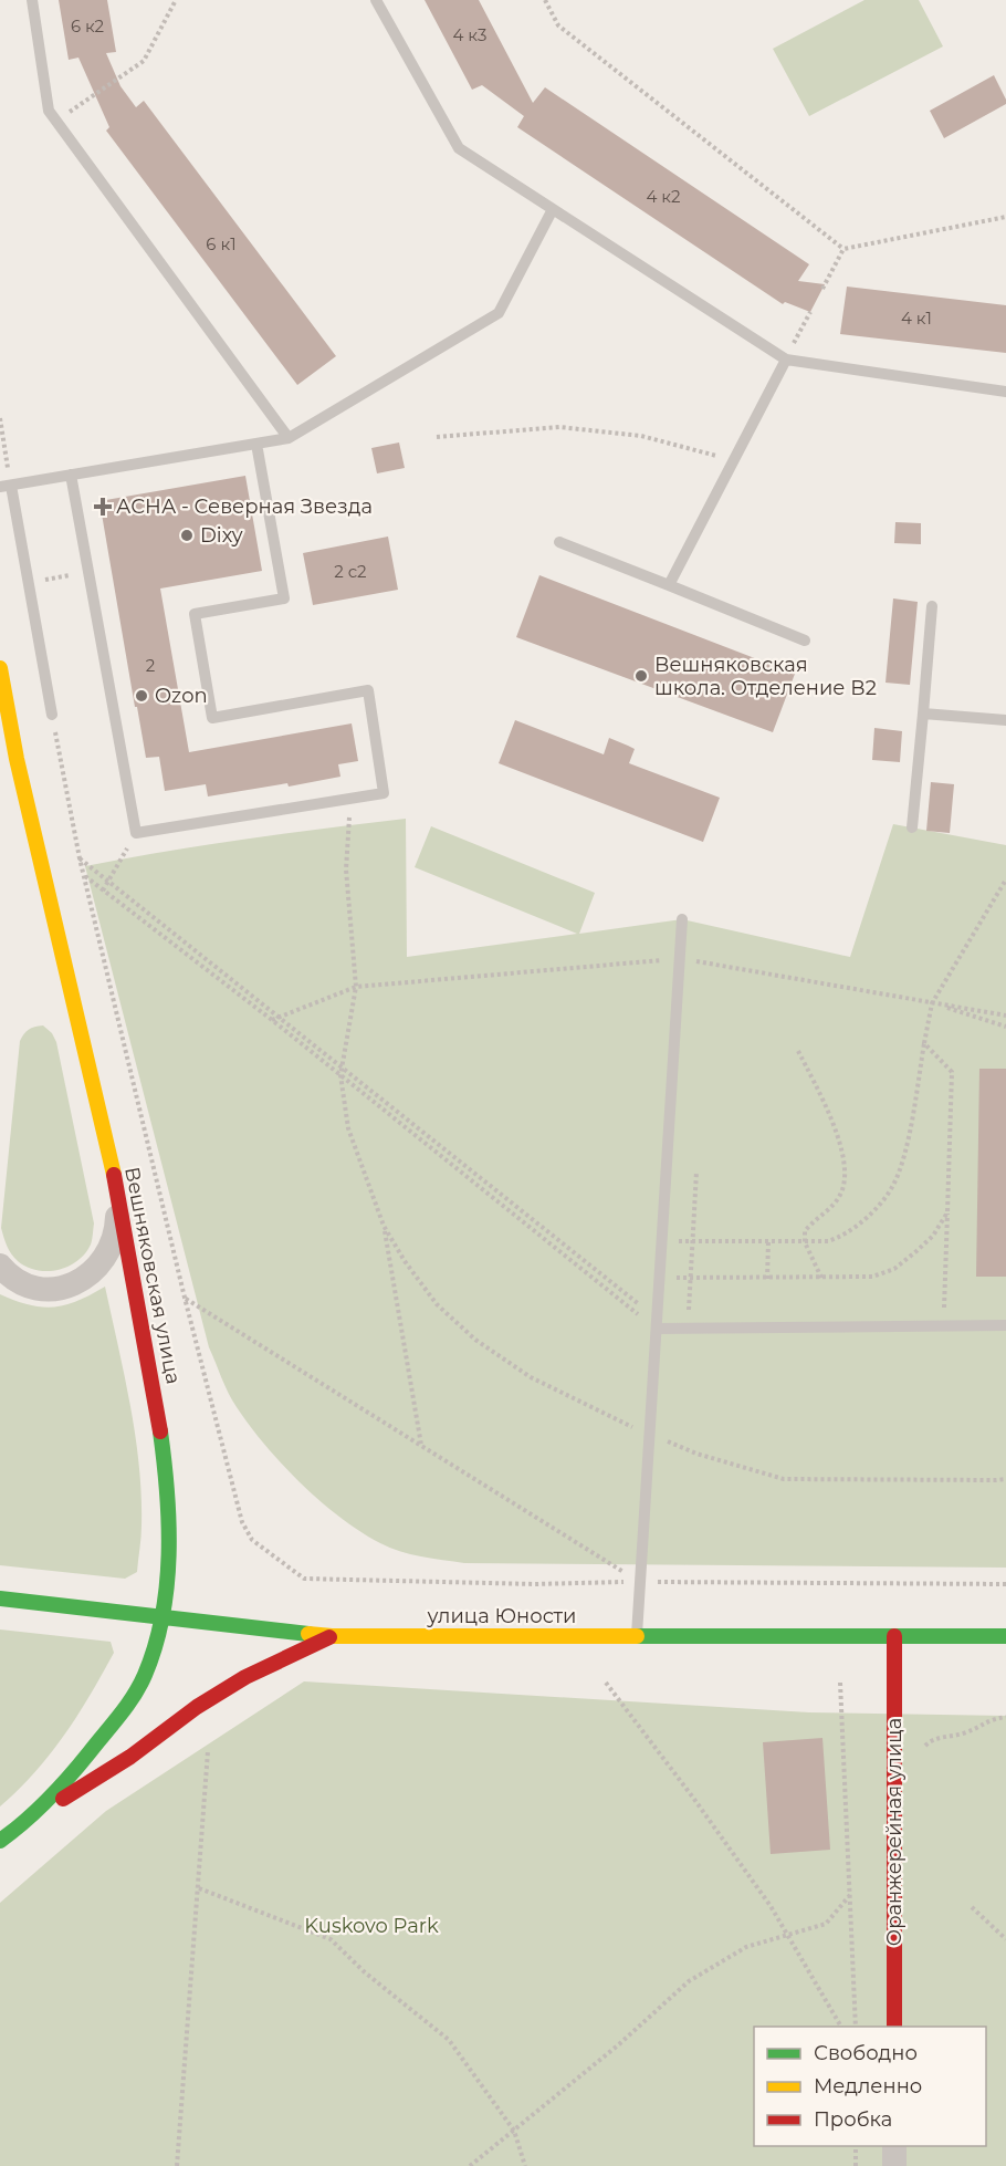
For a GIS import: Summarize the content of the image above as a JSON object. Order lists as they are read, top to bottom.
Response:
{
  "streets": {
    "main road": ["Вешняковская улица", "улица Юности", "Оранжерейная улица"]
  },
  "crossings": [
    ["Вешняковская улица", "улица Юности"],
    ["улица Юности", "Оранжерейная улица"]
  ],
  "parks": ["Kuskovo Park"],
  "places": {
    "health": ["АСНА - Северная Звезда"],
    "other": ["Dixy", "Вешняковская школа. Отделение В2", "Ozon"]
  },
  "house_numbers": [
    "6 к2",
    "4 к3",
    "4 к2",
    "6 к1",
    "4 к1",
    "2 с2",
    "2"
  ],
  "legend": ["Свободно", "Медленно", "Пробка"]
}
